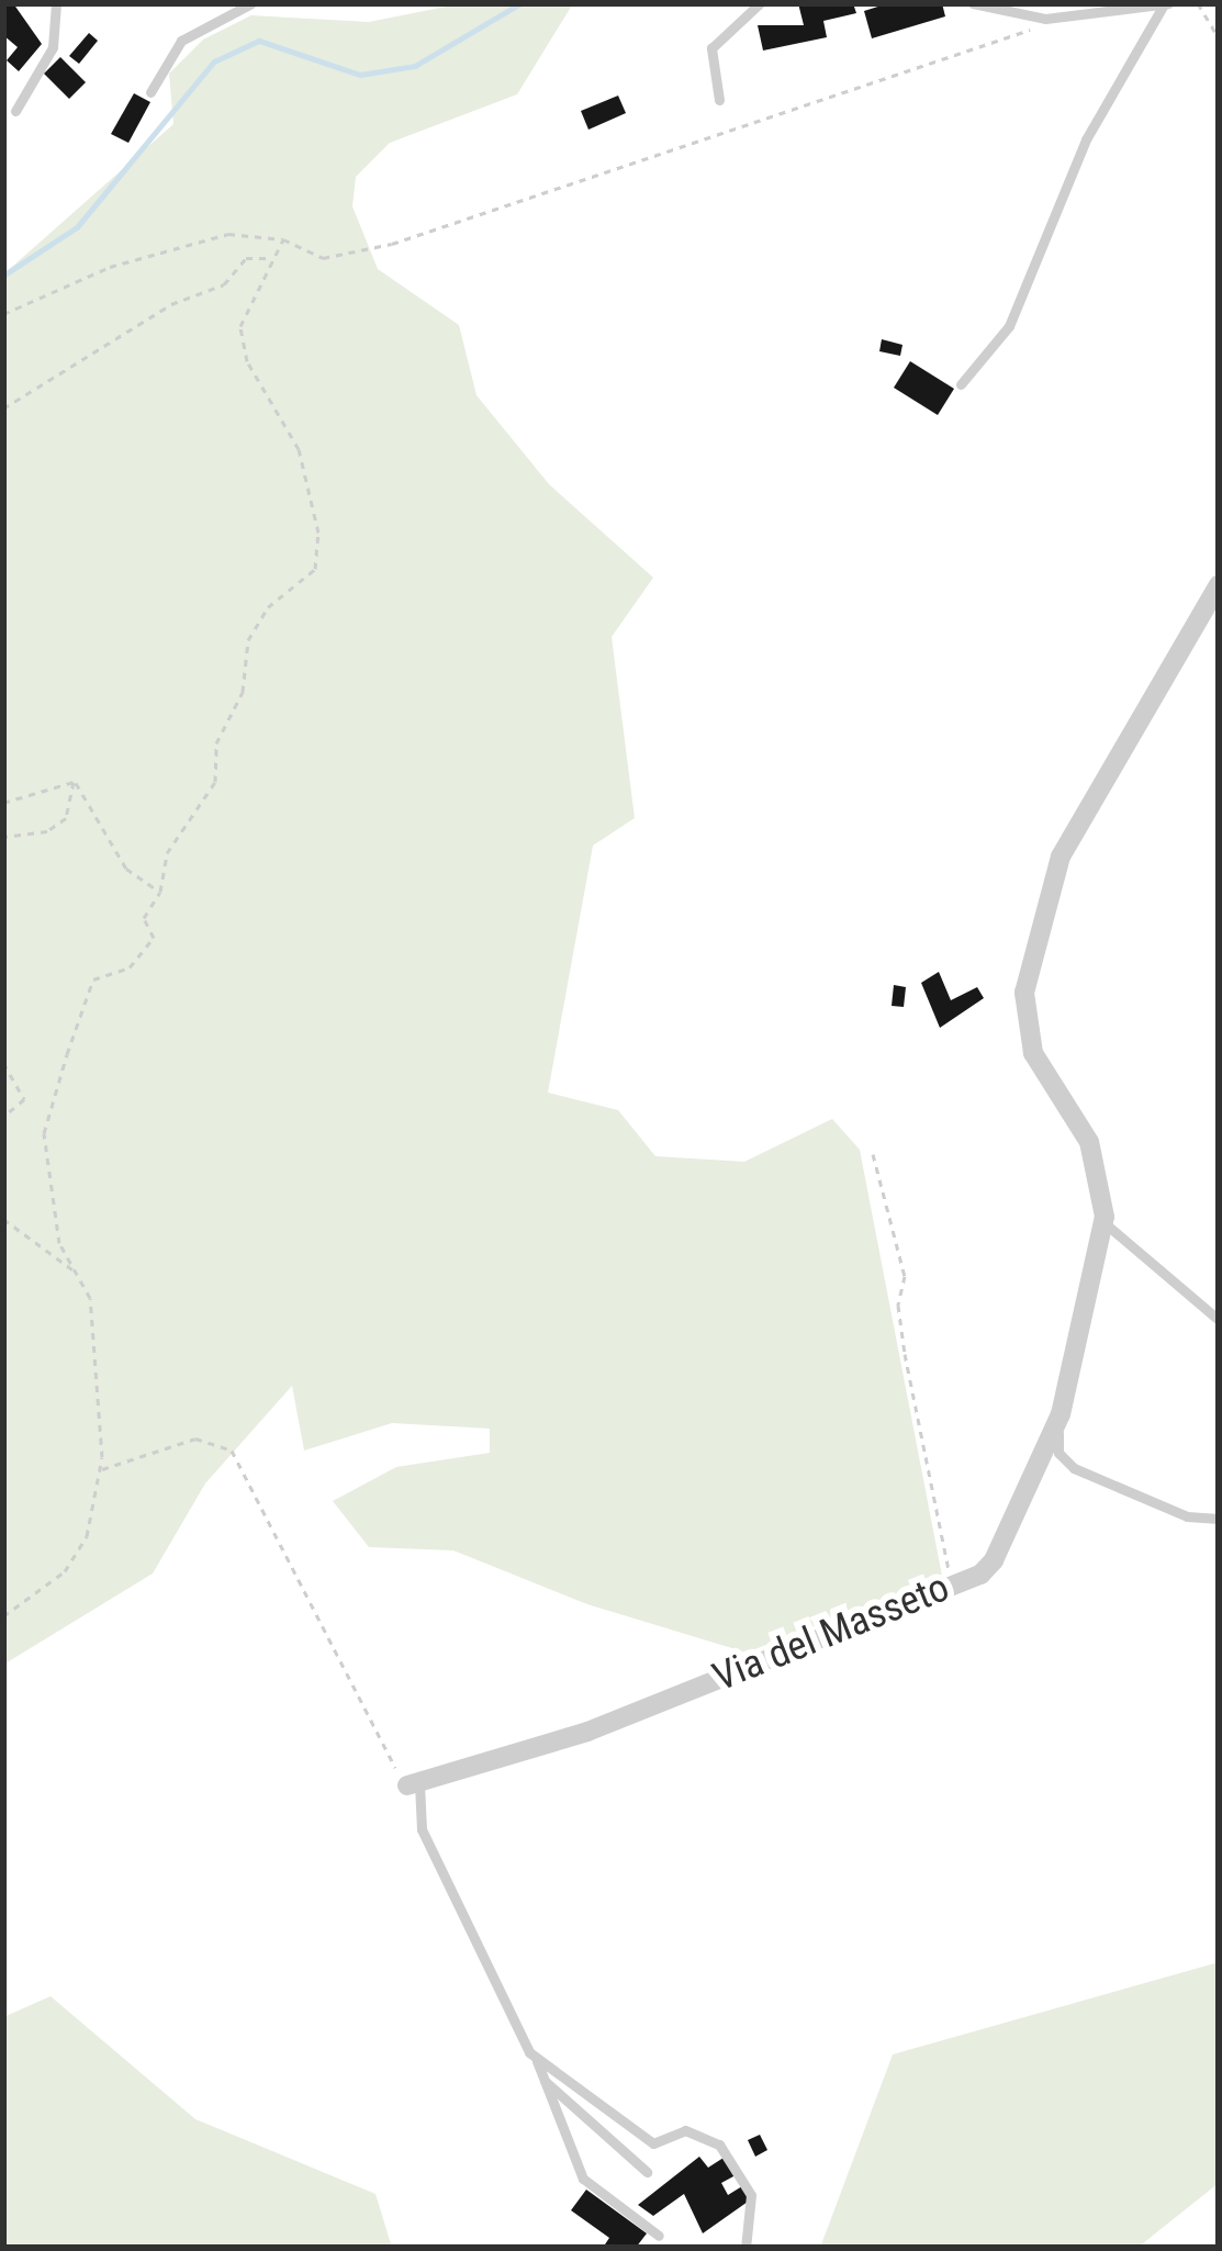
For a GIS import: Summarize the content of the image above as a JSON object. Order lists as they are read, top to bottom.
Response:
{
  "streets": {
    "street": ["Via del Masseto"]
  }
}
